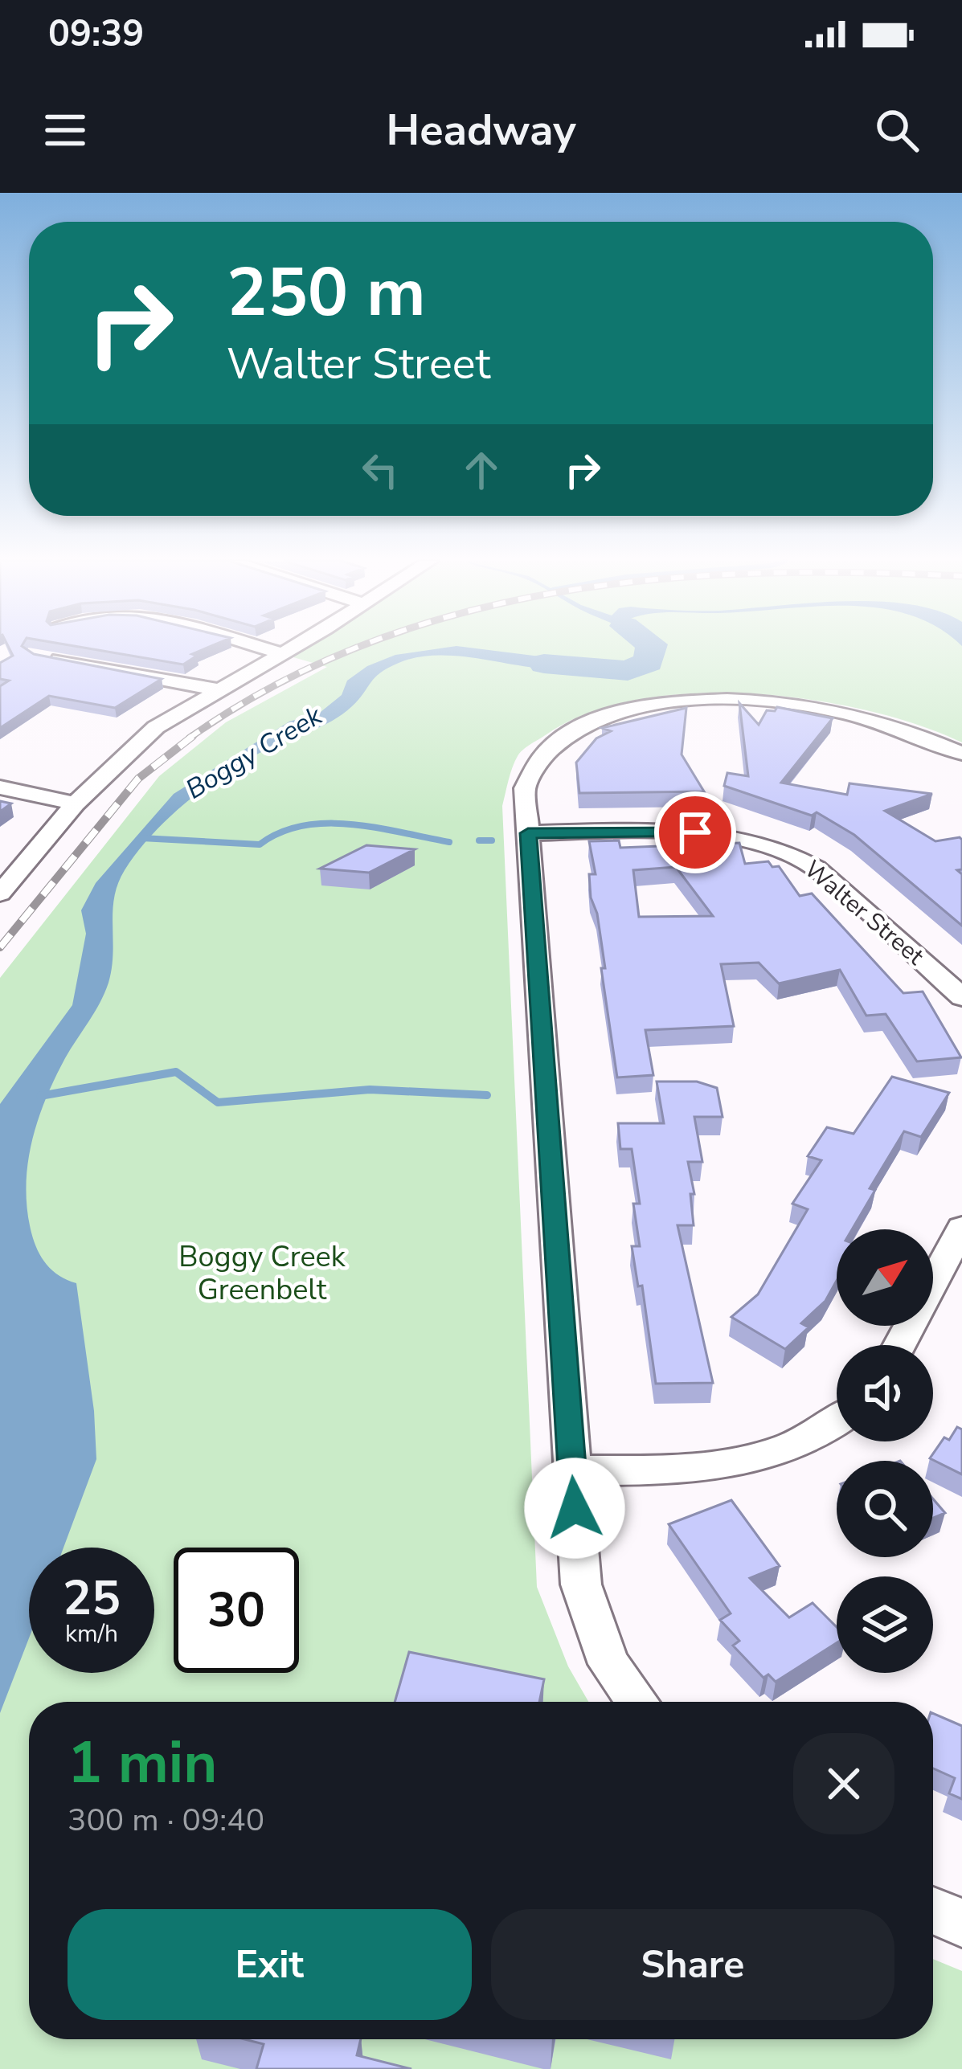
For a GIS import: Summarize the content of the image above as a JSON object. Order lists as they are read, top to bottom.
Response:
{
  "streets": {
    "street": ["Walter Street"]
  },
  "water": ["Boggy Creek"],
  "parks": ["Boggy Creek Greenbelt"],
  "north": "top right",
  "page": {
    "status": "09:39",
    "header": "Headway",
    "turn": ["250 m", "Walter Street"],
    "speed": "25 km/h",
    "limit": "30",
    "heading": ["1 min", "300 m · 09:40"],
    "buttons": ["Exit", "Share"]
  }
}
